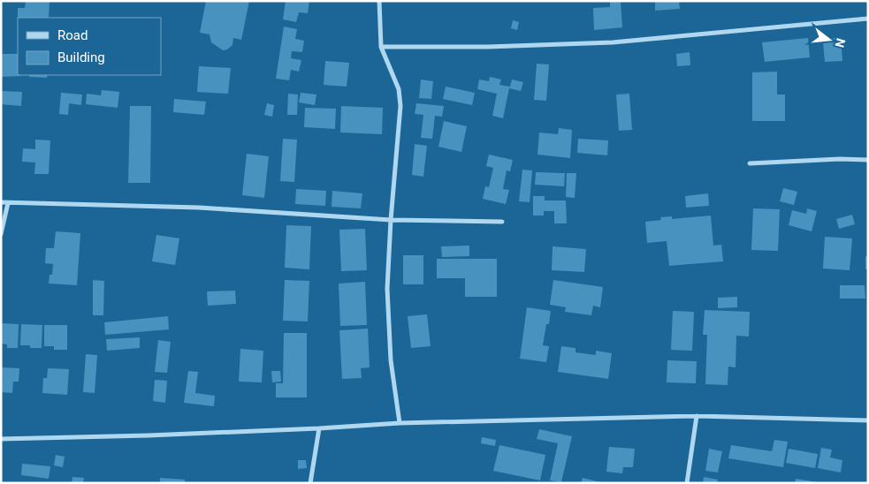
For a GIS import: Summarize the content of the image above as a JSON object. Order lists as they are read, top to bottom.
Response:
{
  "legend": ["Road", "Building"],
  "north": "right"
}
